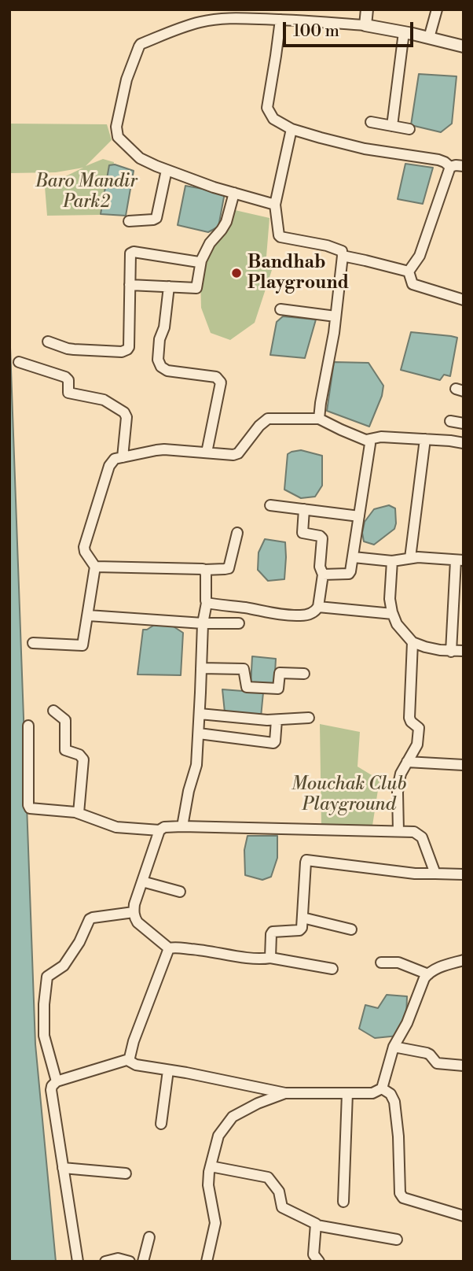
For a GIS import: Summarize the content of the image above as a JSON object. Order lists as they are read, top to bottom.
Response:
{
  "parks": ["Baro Mandir Park2", "Mouchak Club Playground"],
  "places": ["Bandhab Playground"],
  "scale_bar": "100 m"
}
